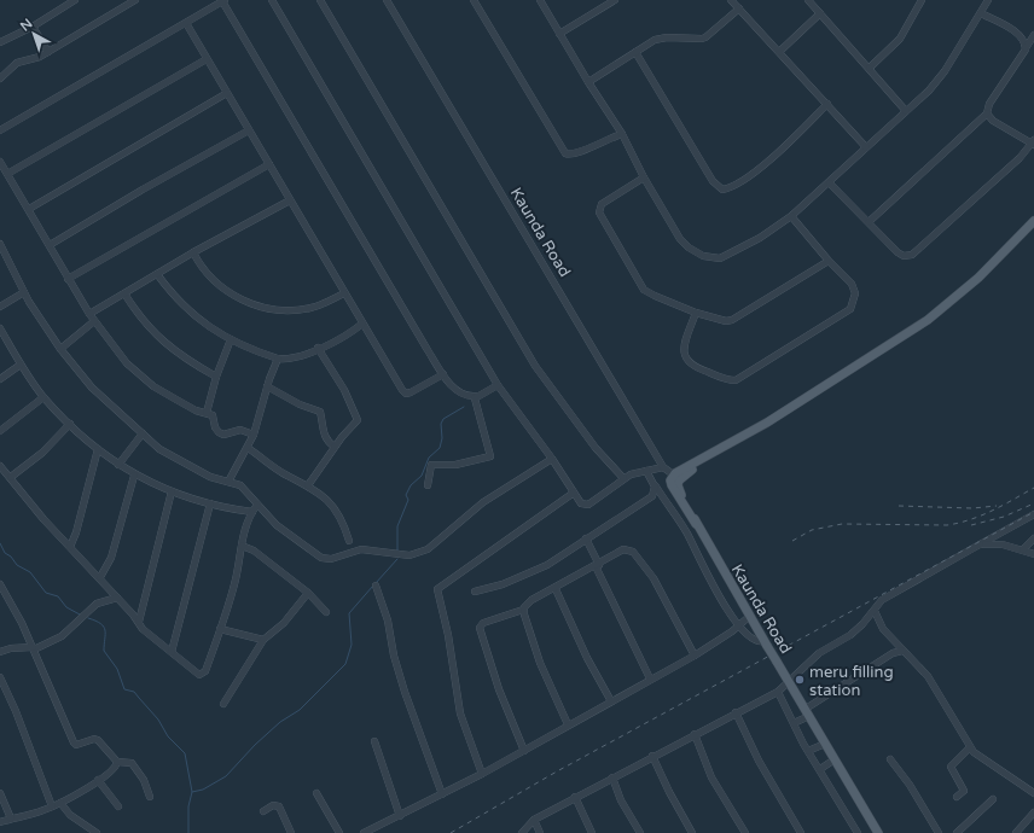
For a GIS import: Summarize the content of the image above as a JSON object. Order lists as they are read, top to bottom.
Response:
{
  "streets": {
    "main road": ["Kaunda Road"]
  },
  "places": ["meru filling station"],
  "north": "top left"
}
